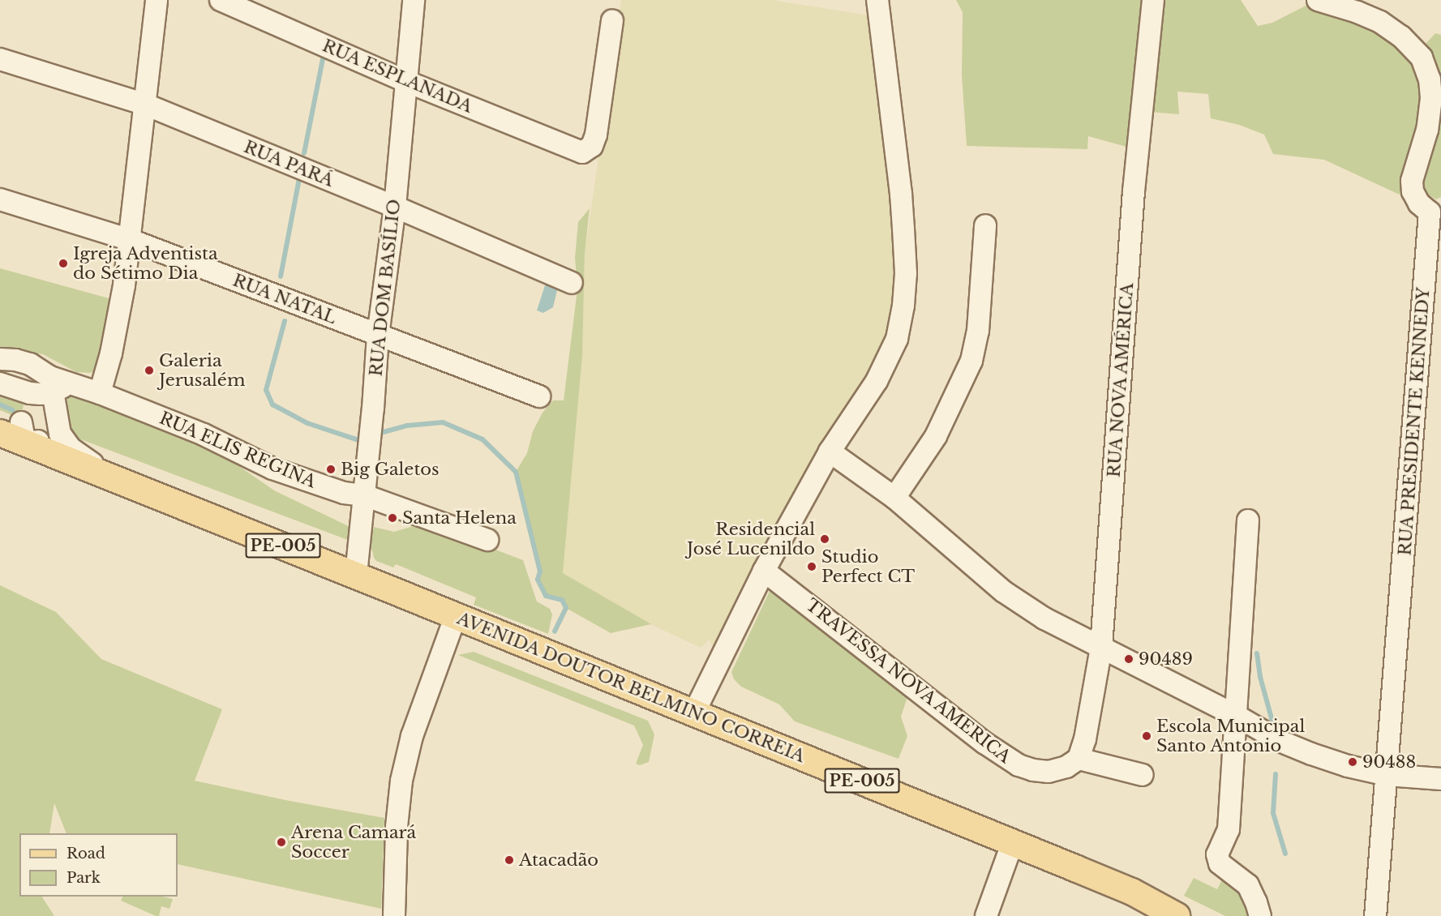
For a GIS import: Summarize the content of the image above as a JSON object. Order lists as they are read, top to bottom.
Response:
{
  "streets": {
    "main road": ["PE-005", "AVENIDA DOUTOR BELMINO CORREIA"],
    "street": [
      "RUA ESPLANADA",
      "RUA PARÁ",
      "RUA DOM BASÍLIO",
      "RUA NATAL",
      "RUA NOVA AMÉRICA",
      "RUA PRESIDENTE KENNEDY",
      "RUA ELIS REGINA",
      "TRAVESSA NOVA AMERICA"
    ]
  },
  "crossings": [
    ["RUA ESPLANADA", "RUA DOM BASÍLIO"],
    ["RUA PARÁ", "RUA DOM BASÍLIO"],
    ["RUA DOM BASÍLIO", "RUA NATAL"],
    ["RUA DOM BASÍLIO", "RUA ELIS REGINA"],
    ["RUA DOM BASÍLIO", "AVENIDA DOUTOR BELMINO CORREIA"],
    ["RUA NOVA AMÉRICA", "TRAVESSA NOVA AMERICA"],
    ["RUA ELIS REGINA", "AVENIDA DOUTOR BELMINO CORREIA"]
  ],
  "places": [
    "Igreja Adventista do Sétimo Dia",
    "Galeria Jerusalém",
    "Big Galetos",
    "Santa Helena",
    "Residencial José Lucenildo",
    "Studio Perfect CT",
    "90489",
    "Escola Municipal Santo Antonio",
    "90488",
    "Arena Camará Soccer",
    "Atacadão"
  ],
  "legend": ["Road", "Park"]
}
